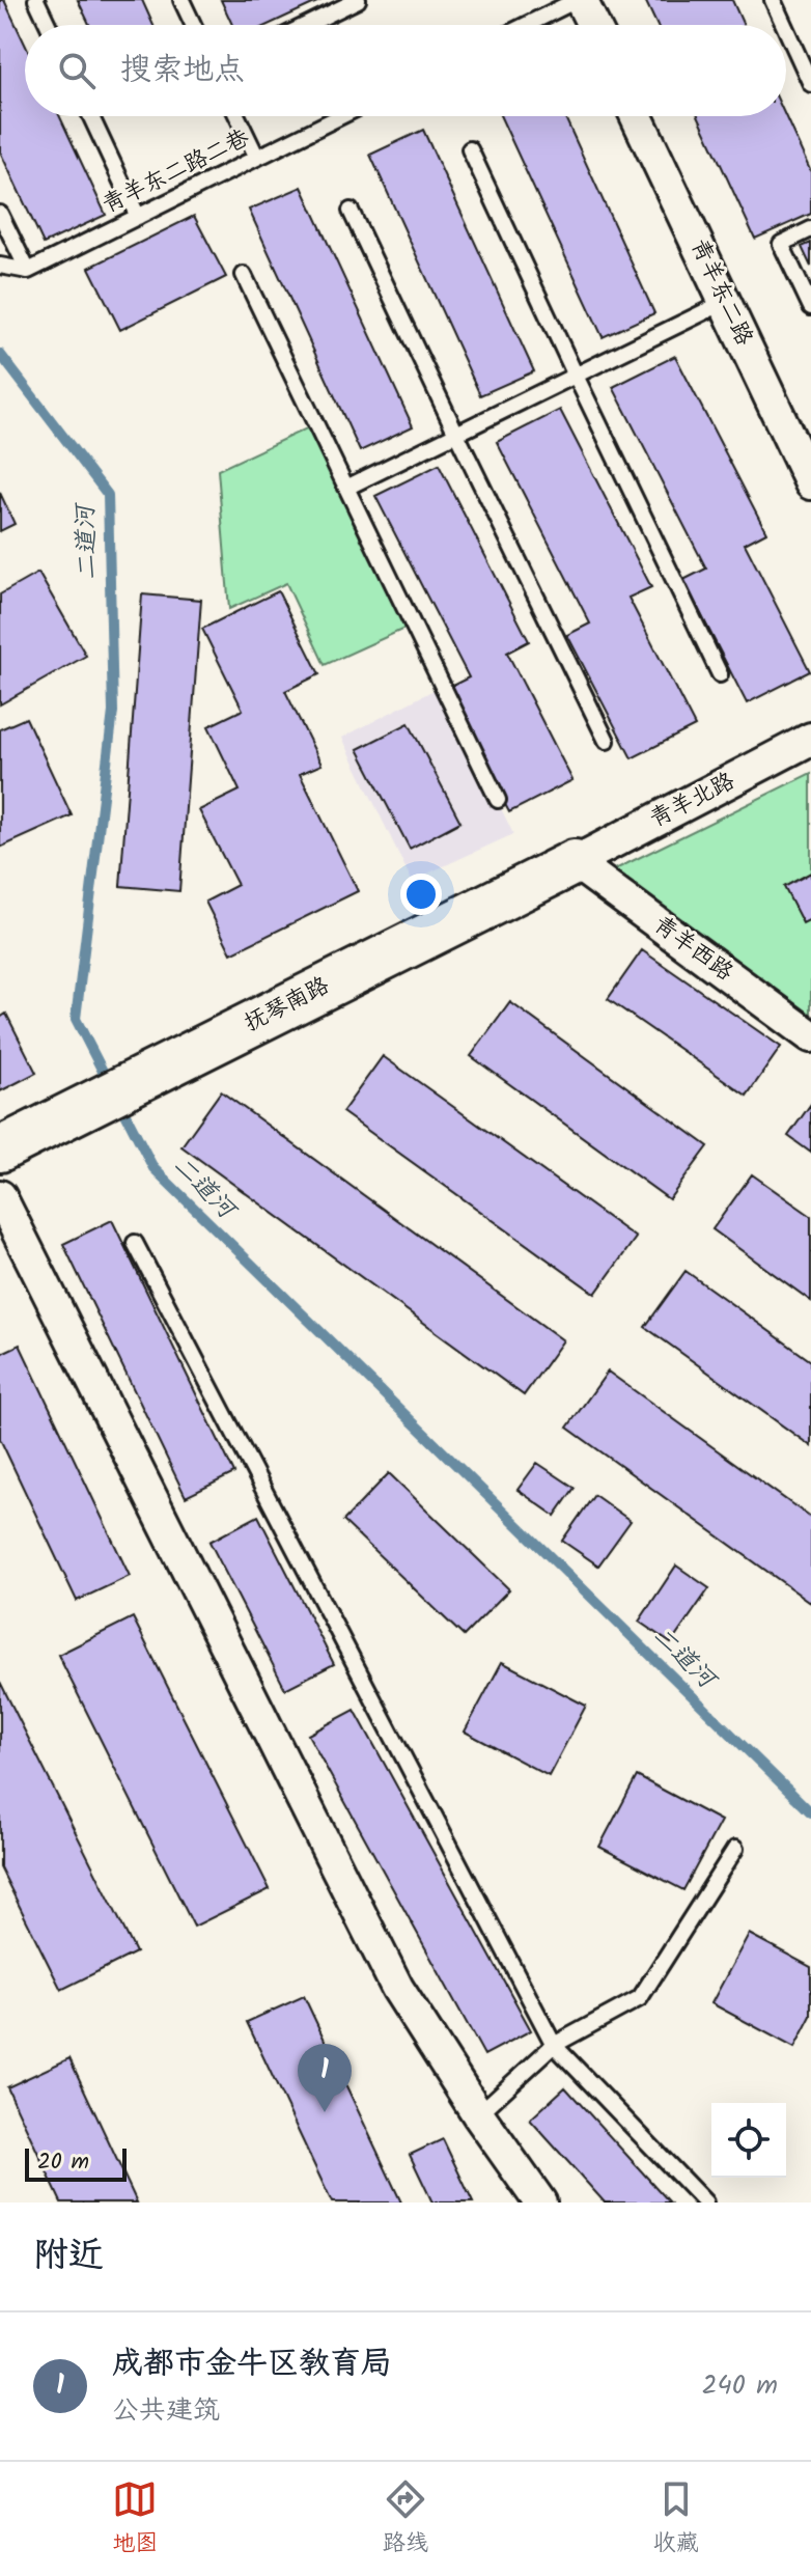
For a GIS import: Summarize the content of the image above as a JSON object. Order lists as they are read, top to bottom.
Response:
{
  "streets": {
    "street": [
      "青羊东二路",
      "青羊北路",
      "青羊西路",
      "抚琴南路"
    ],
    "lane": ["青羊东二路二巷"]
  },
  "crossings": [
    ["青羊北路", "青羊西路"],
    ["青羊北路", "抚琴南路"],
    ["青羊西路", "抚琴南路"]
  ],
  "water": ["二道河"],
  "scale_bar": "20 m",
  "page": {
    "search": "搜索地点",
    "pins": "1",
    "scale": "20 m",
    "heading": "附近",
    "list": [
      {
        "mark": "1",
        "name": "成都市金牛区教育局",
        "note": "公共建筑",
        "value": "240 m"
      }
    ],
    "nav": ["地图", "路线", "收藏"]
  }
}
